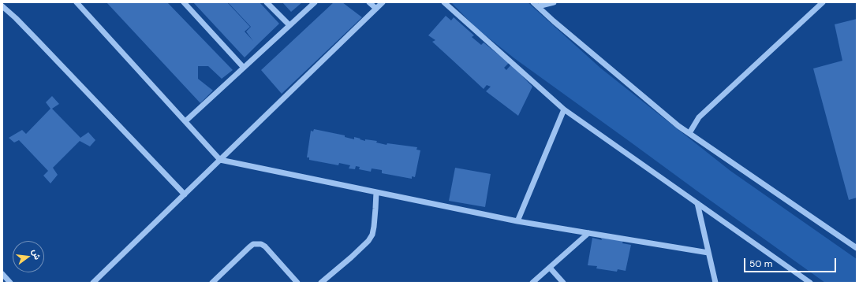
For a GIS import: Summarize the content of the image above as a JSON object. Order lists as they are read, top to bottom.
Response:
{
  "scale_bar": "50 m",
  "north": "right"
}
